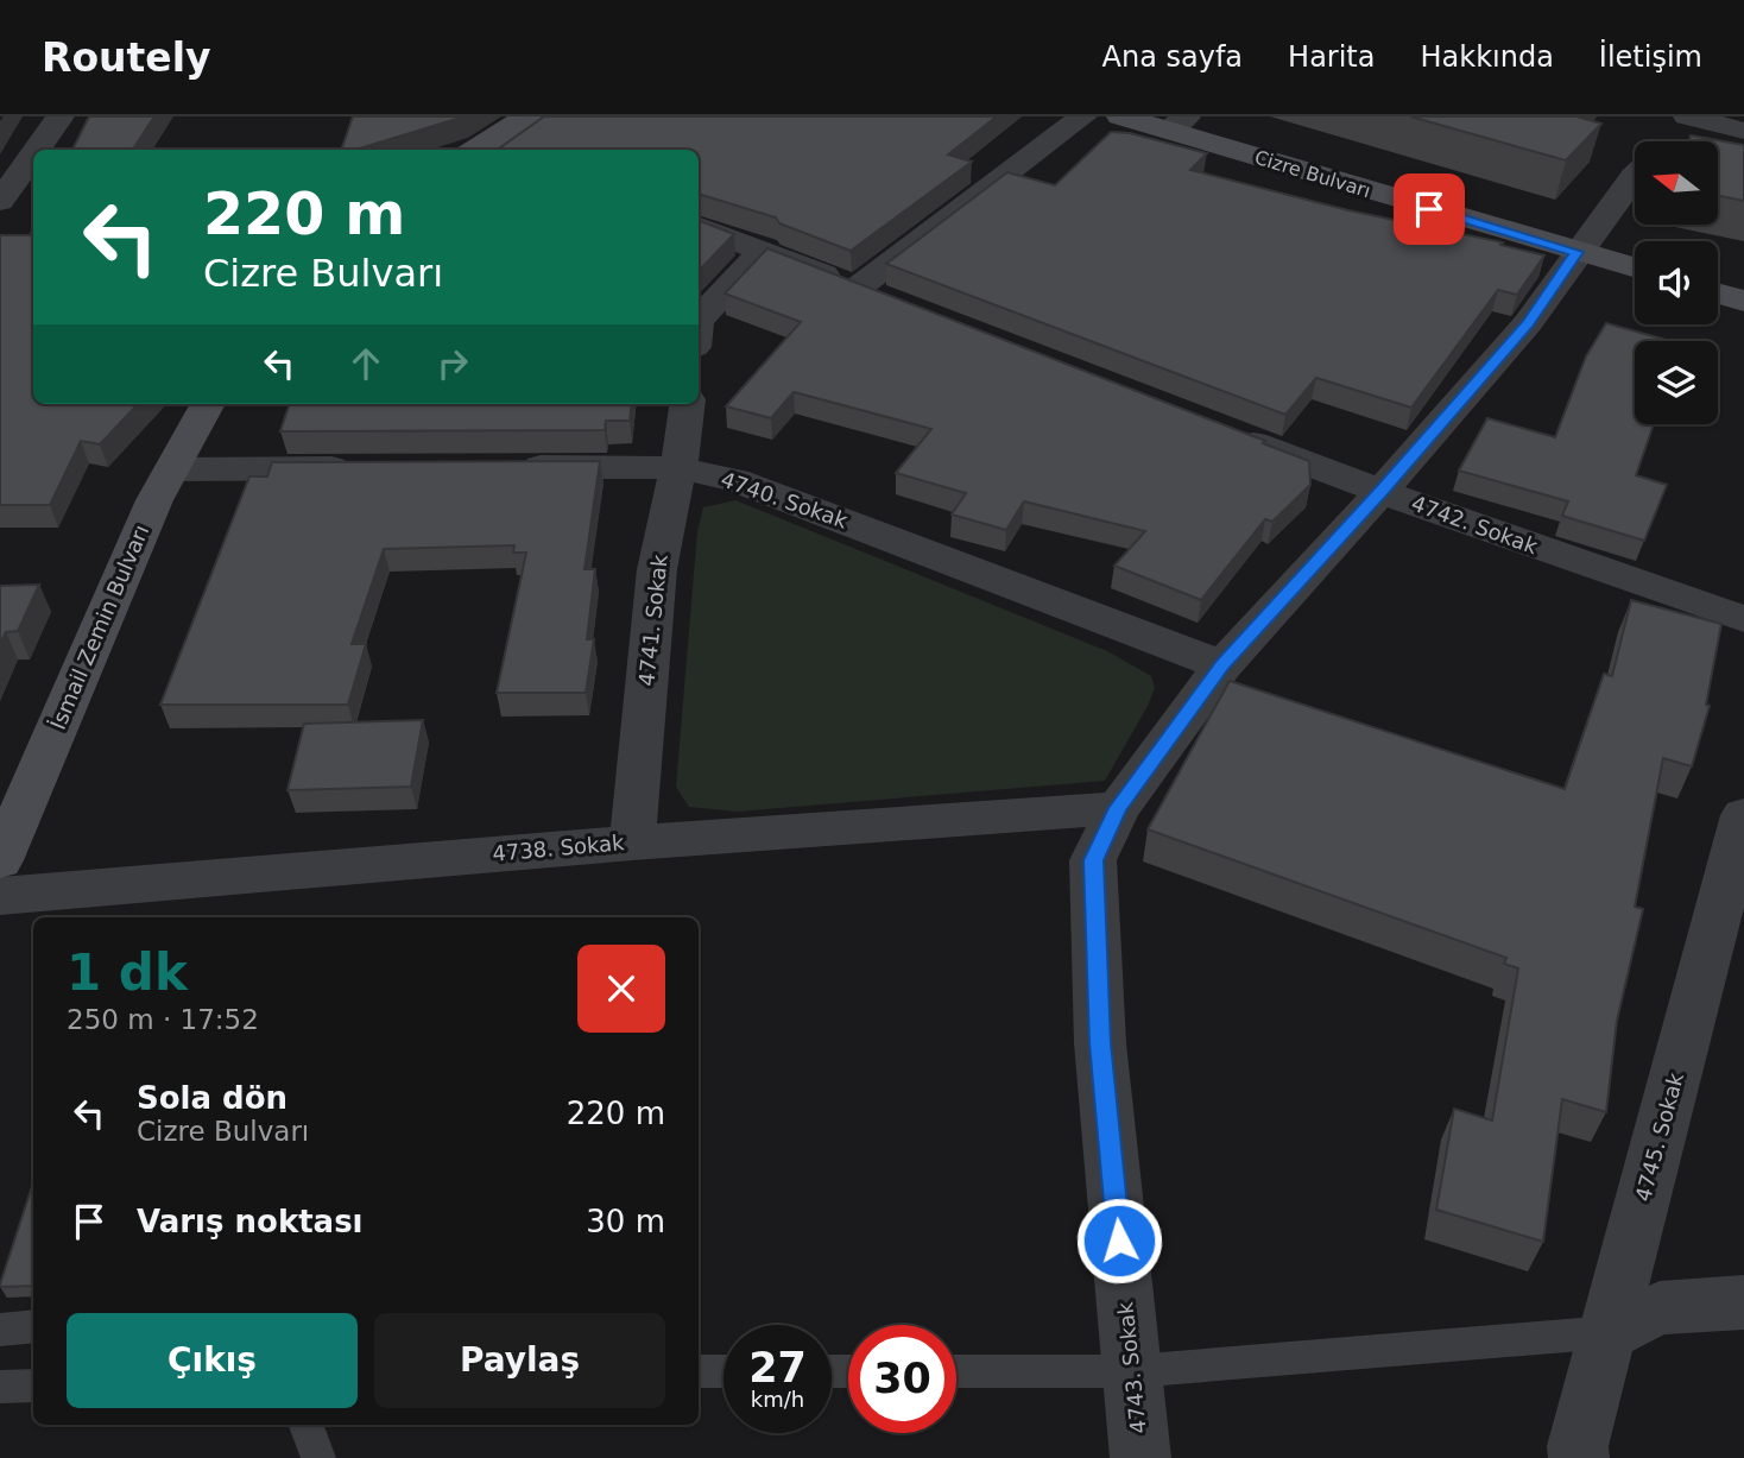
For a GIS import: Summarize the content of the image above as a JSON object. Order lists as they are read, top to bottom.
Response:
{
  "streets": {
    "main road": ["Cizre Bulvarı", "İsmail Zemin Bulvarı"],
    "street": [
      "4740. Sokak",
      "4742. Sokak",
      "4741. Sokak",
      "4738. Sokak",
      "4745. Sokak",
      "4743. Sokak"
    ]
  },
  "crossings": [
    ["Cizre Bulvarı", "4743. Sokak"],
    ["4740. Sokak", "4741. Sokak"],
    ["4740. Sokak", "4743. Sokak"],
    ["4742. Sokak", "4743. Sokak"],
    ["4741. Sokak", "4738. Sokak"],
    ["4738. Sokak", "4743. Sokak"]
  ],
  "north": "left",
  "page": {
    "header": "Routely",
    "nav": [
      "Ana sayfa",
      "Harita",
      "Hakkında",
      "İletişim"
    ],
    "turn": ["220 m", "Cizre Bulvarı"],
    "heading": ["1 dk", "250 m · 17:52"],
    "list": [
      {
        "name": "Sola dön",
        "note": "Cizre Bulvarı",
        "value": "220 m"
      },
      {
        "name": "Varış noktası",
        "value": "30 m"
      }
    ],
    "buttons": ["Çıkış", "Paylaş"],
    "speed": "27 km/h",
    "limit": "30"
  }
}
